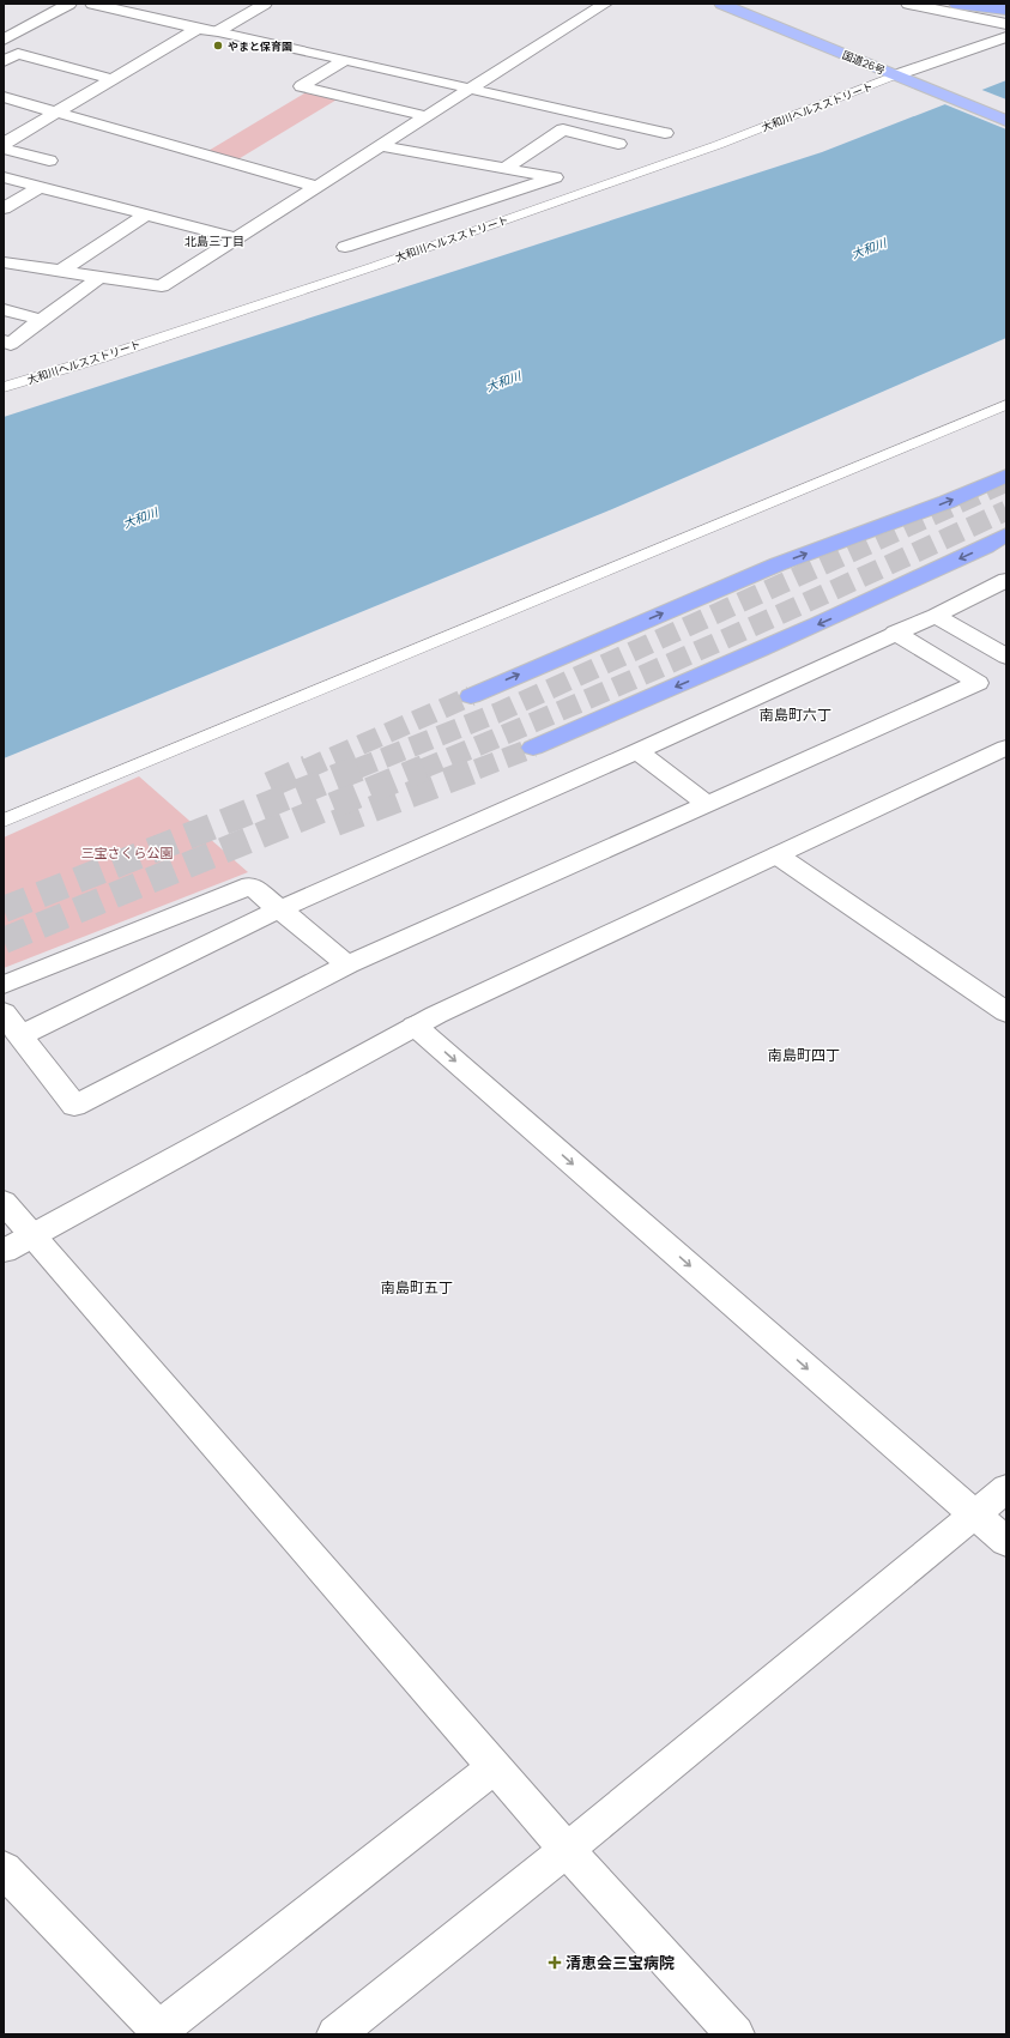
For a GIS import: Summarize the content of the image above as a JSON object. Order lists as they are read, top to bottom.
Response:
{
  "streets": {
    "highway": ["国道26号"],
    "street": ["大和川ヘルスストリート"]
  },
  "crossings": [
    ["国道26号", "大和川ヘルスストリート"]
  ],
  "districts": [
    "北島三丁目",
    "南島町六丁",
    "南島町四丁",
    "南島町五丁"
  ],
  "water": ["大和川"],
  "parks": ["三宝さくら公園"],
  "places": {
    "other": ["やまと保育園"],
    "health": ["清恵会三宝病院"]
  }
}
